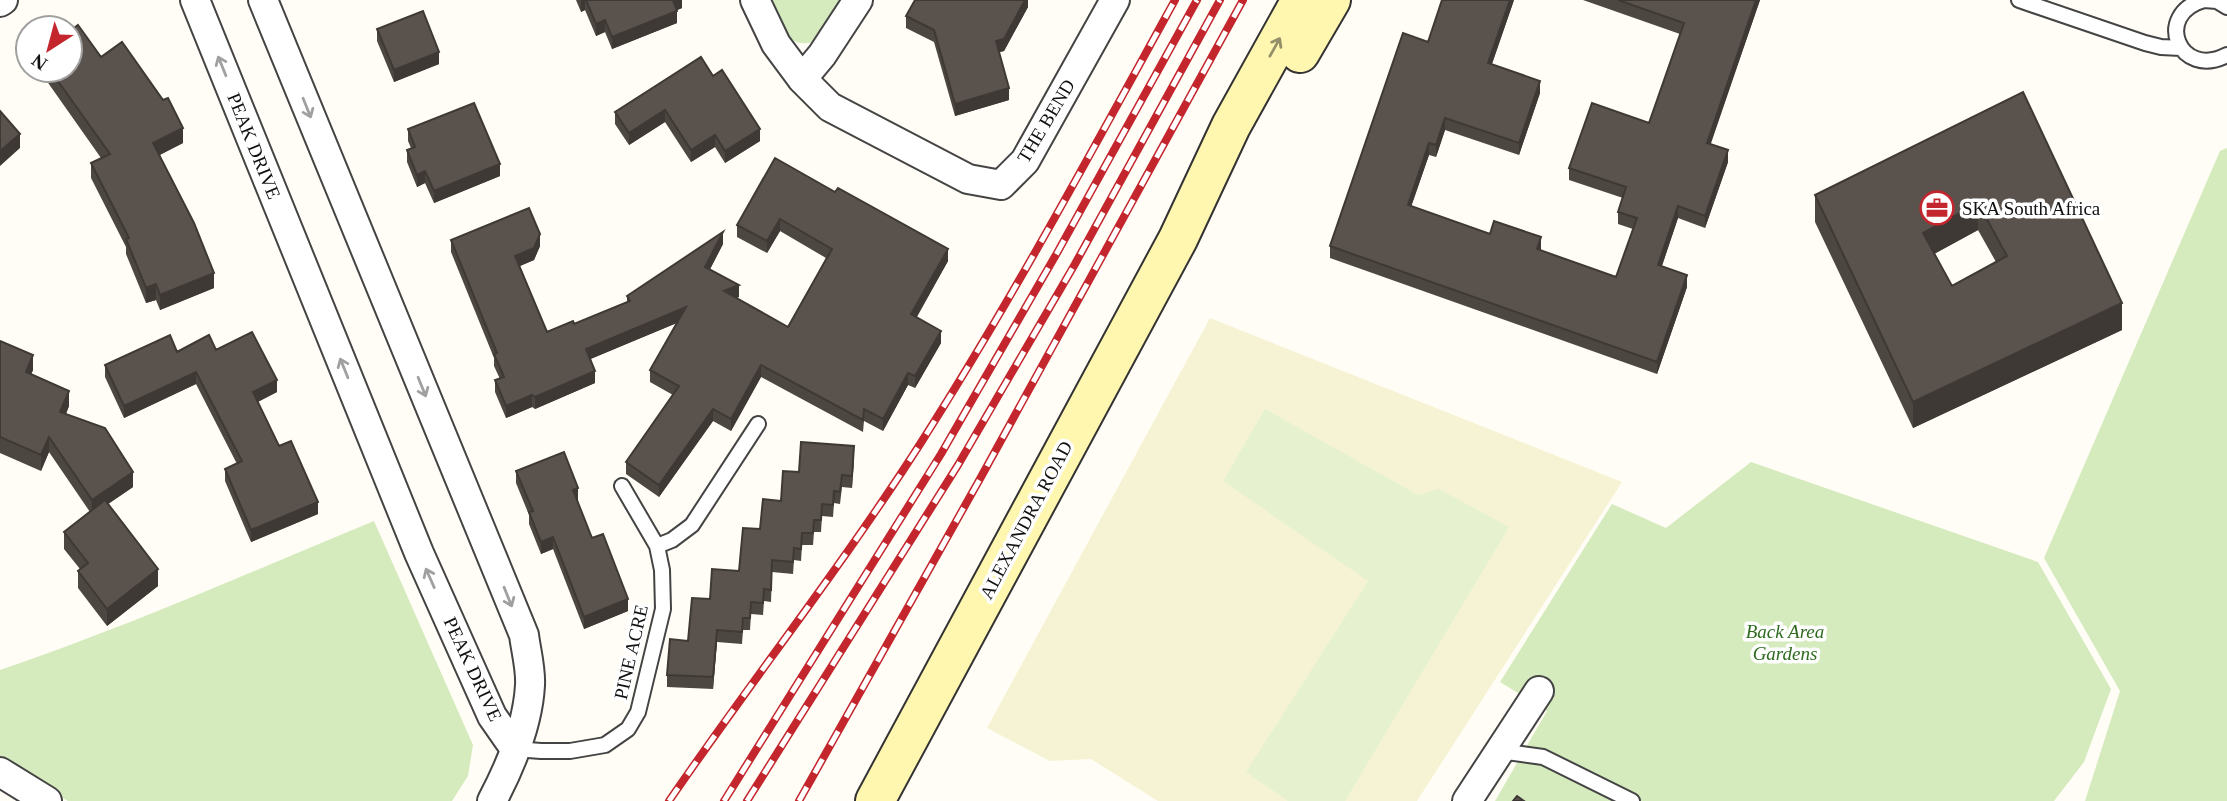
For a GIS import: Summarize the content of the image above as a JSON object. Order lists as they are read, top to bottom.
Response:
{
  "streets": {
    "street": ["THE BEND", "PEAK DRIVE", "ALEXANDRA ROAD"],
    "lane": ["PINE ACRE"]
  },
  "crossings": [
    ["PEAK DRIVE", "PINE ACRE"]
  ],
  "parks": ["Back Area Gardens"],
  "places": {
    "office": ["SKA South Africa"]
  },
  "north": "bottom left"
}
